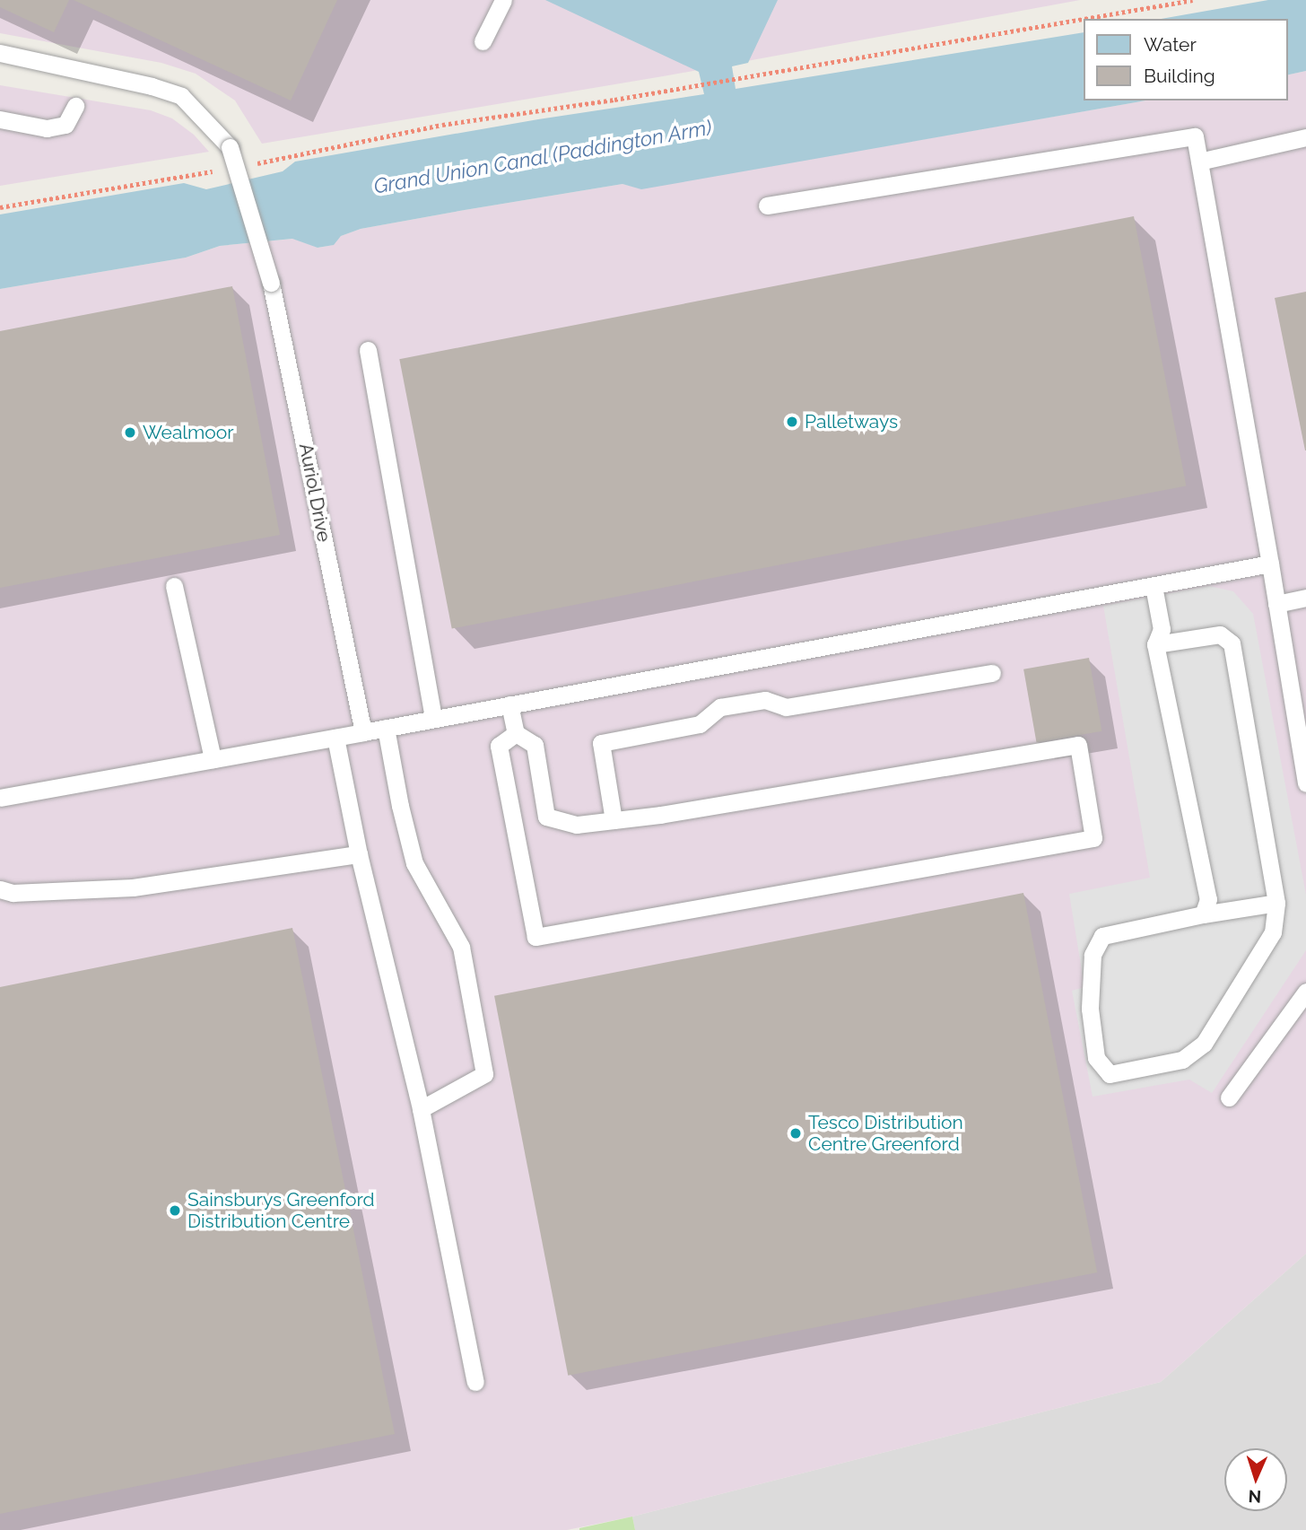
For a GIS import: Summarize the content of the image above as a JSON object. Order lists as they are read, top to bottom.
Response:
{
  "streets": {
    "lane": ["Auriol Drive"]
  },
  "water": ["Grand Union Canal (Paddington Arm)"],
  "places": [
    "Palletways",
    "Wealmoor",
    "Tesco Distribution Centre Greenford",
    "Sainsburys Greenford Distribution Centre"
  ],
  "legend": ["Water", "Building"],
  "north": "bottom"
}
